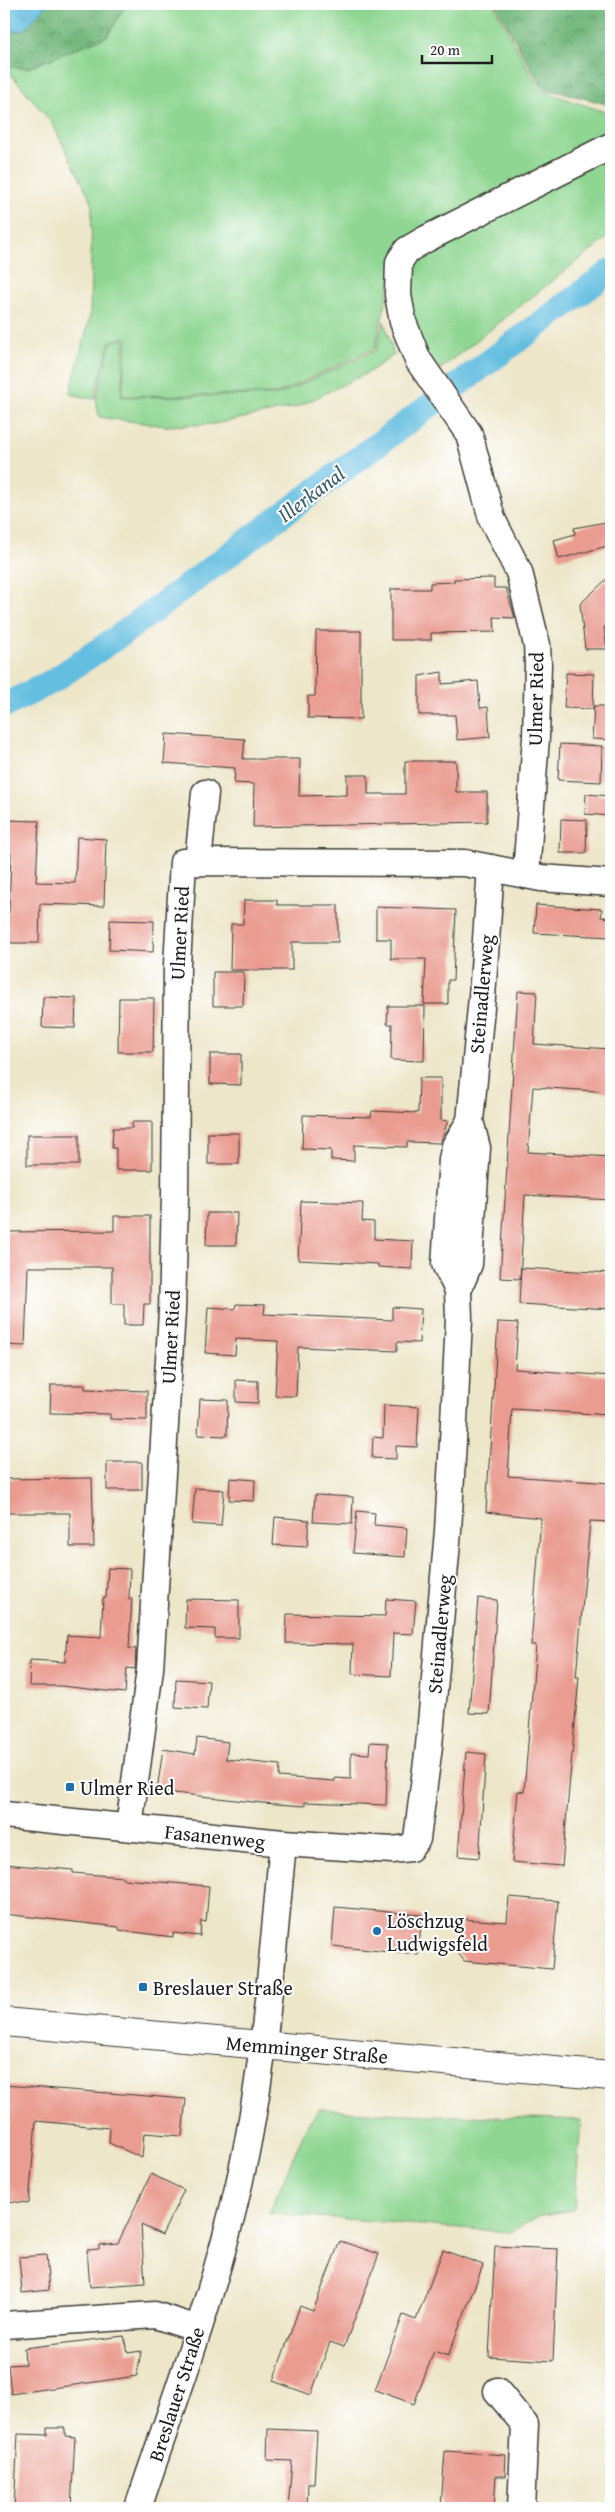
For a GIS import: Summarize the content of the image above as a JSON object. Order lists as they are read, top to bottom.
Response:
{
  "streets": {
    "main road": ["Memminger Straße"],
    "street": [
      "Ulmer Ried",
      "Steinadlerweg",
      "Fasanenweg",
      "Breslauer Straße"
    ]
  },
  "crossings": [
    ["Ulmer Ried", "Steinadlerweg"],
    ["Ulmer Ried", "Fasanenweg"],
    ["Steinadlerweg", "Fasanenweg"],
    ["Fasanenweg", "Memminger Straße"],
    ["Fasanenweg", "Breslauer Straße"],
    ["Memminger Straße", "Breslauer Straße"]
  ],
  "water": ["Illerkanal"],
  "places": {
    "transit": ["Ulmer Ried", "Breslauer Straße"],
    "other": ["Löschzug Ludwigsfeld"]
  },
  "scale_bar": "20 m"
}
